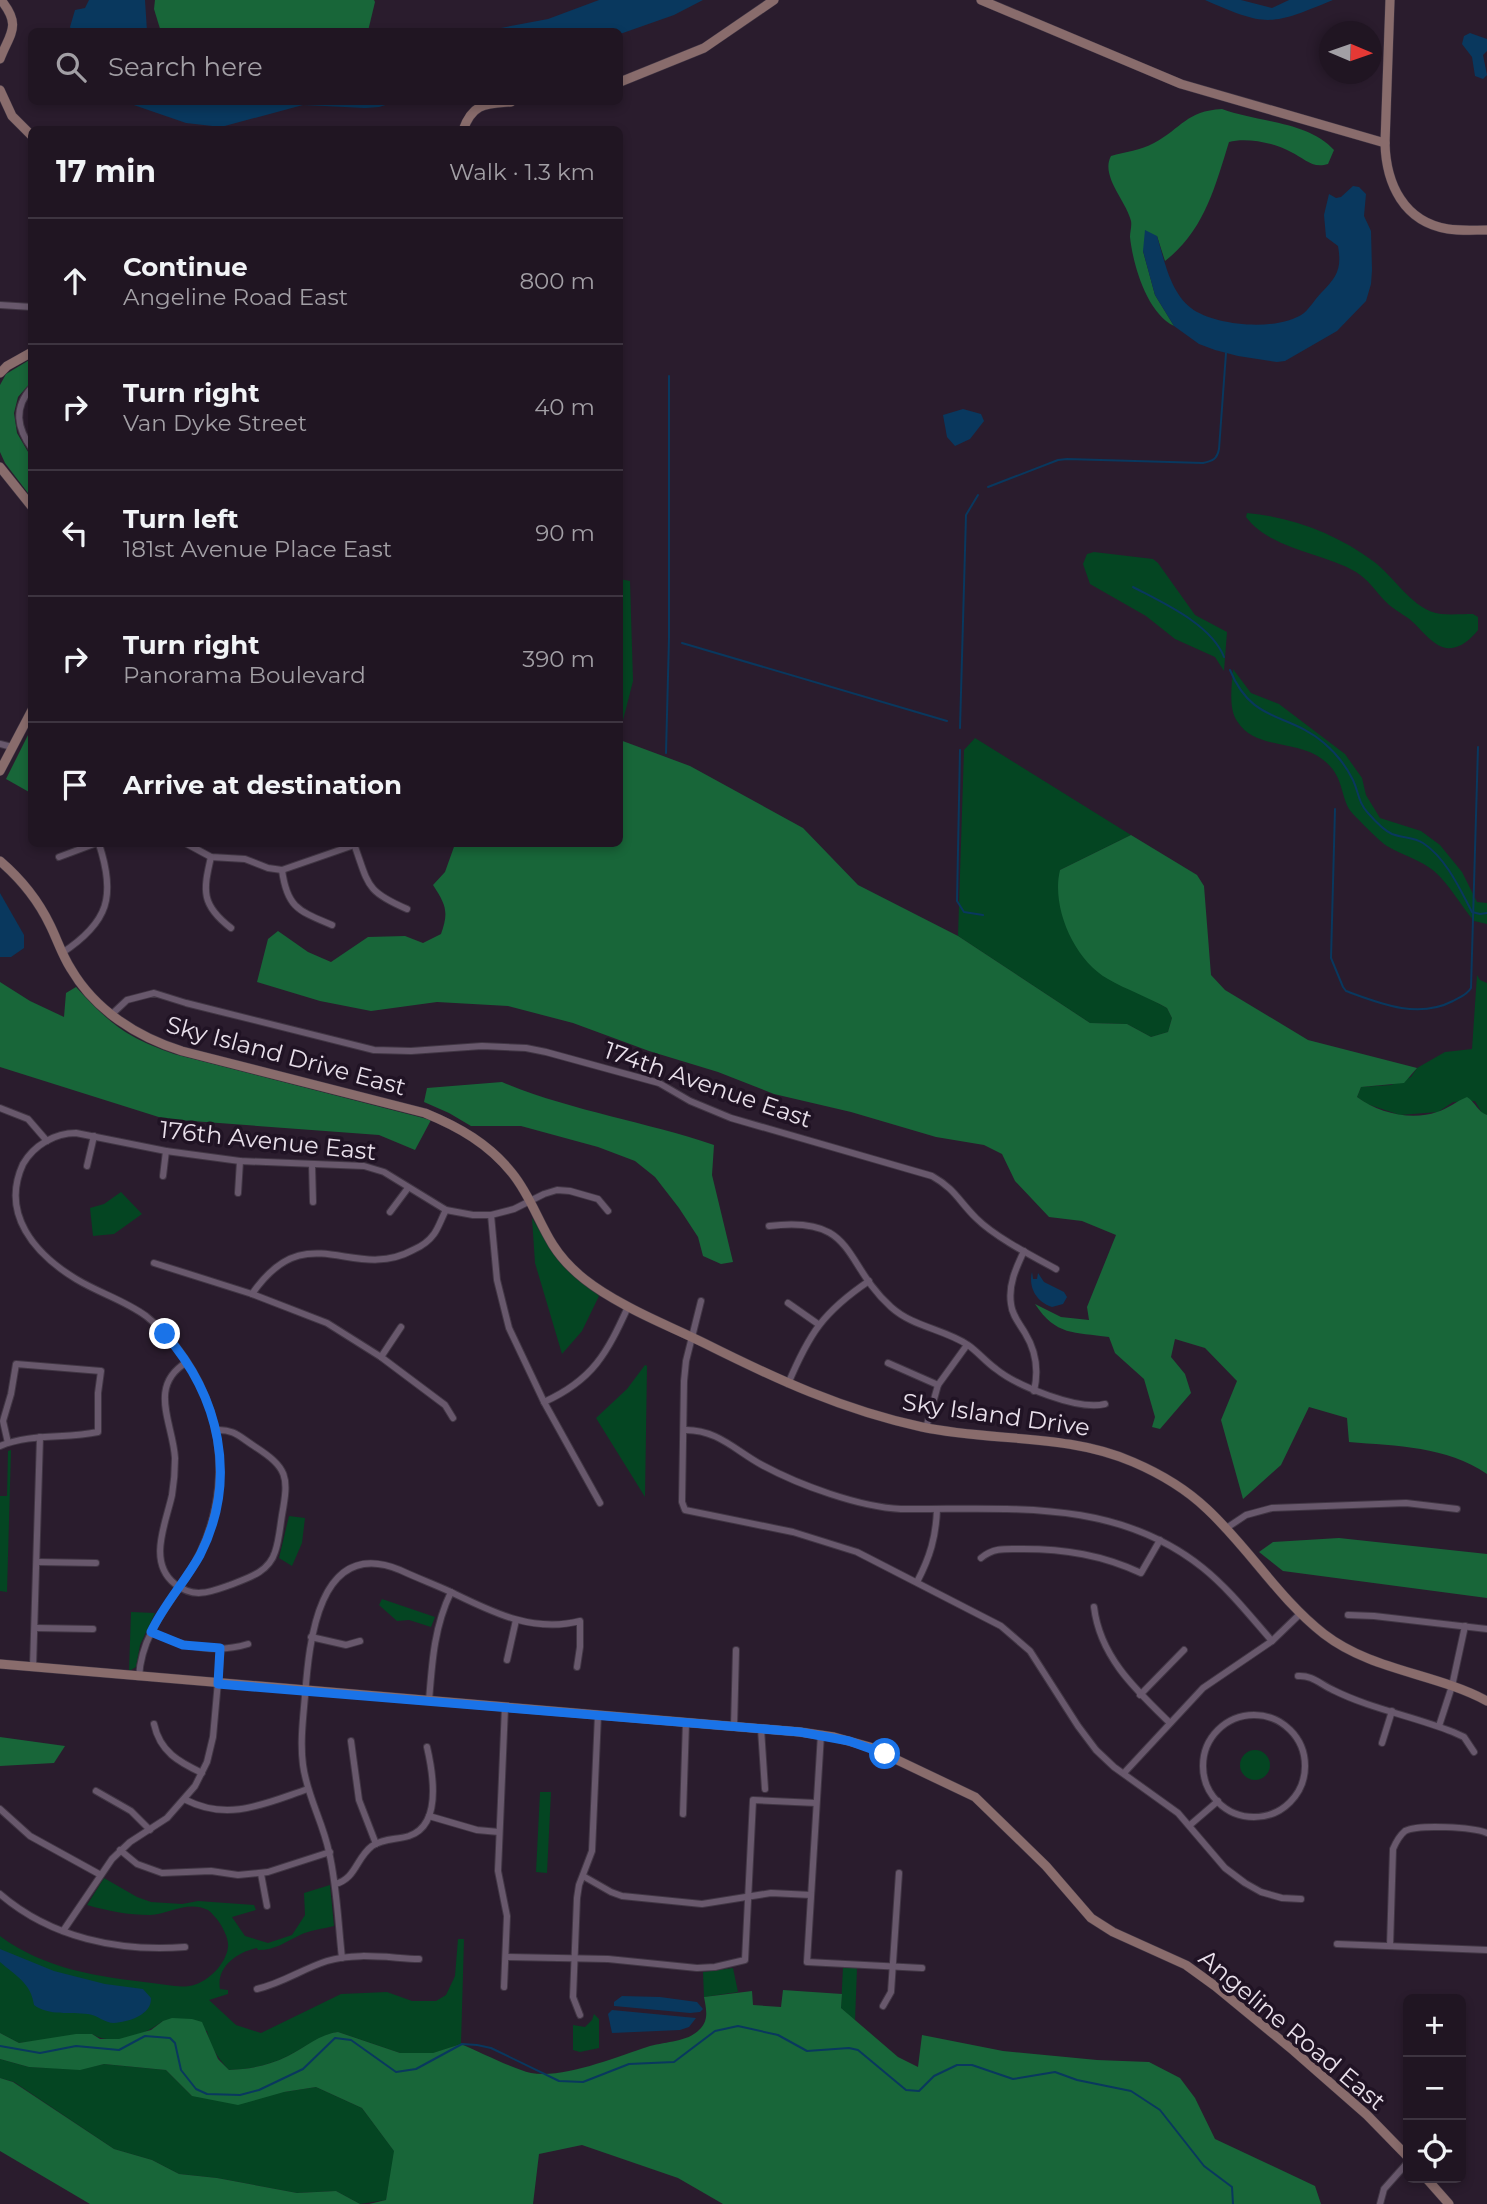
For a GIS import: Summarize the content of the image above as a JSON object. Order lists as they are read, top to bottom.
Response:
{
  "streets": {
    "street": [
      "Sky Island Drive East",
      "174th Avenue East",
      "176th Avenue East",
      "Sky Island Drive",
      "Angeline Road East"
    ]
  },
  "crossings": [
    ["Sky Island Drive East", "174th Avenue East"],
    ["Sky Island Drive East", "176th Avenue East"],
    ["Sky Island Drive East", "Sky Island Drive"],
    ["176th Avenue East", "Sky Island Drive"]
  ],
  "north": "right",
  "page": {
    "search": "Search here",
    "heading": ["17 min", "Walk · 1.3 km"],
    "list": [
      ["Continue", "Angeline Road East", "800 m"],
      ["Turn right", "Van Dyke Street", "40 m"],
      ["Turn left", "181st Avenue Place East", "90 m"],
      ["Turn right", "Panorama Boulevard", "390 m"],
      "Arrive at destination"
    ],
    "map_buttons": ["+", "−"]
  }
}
